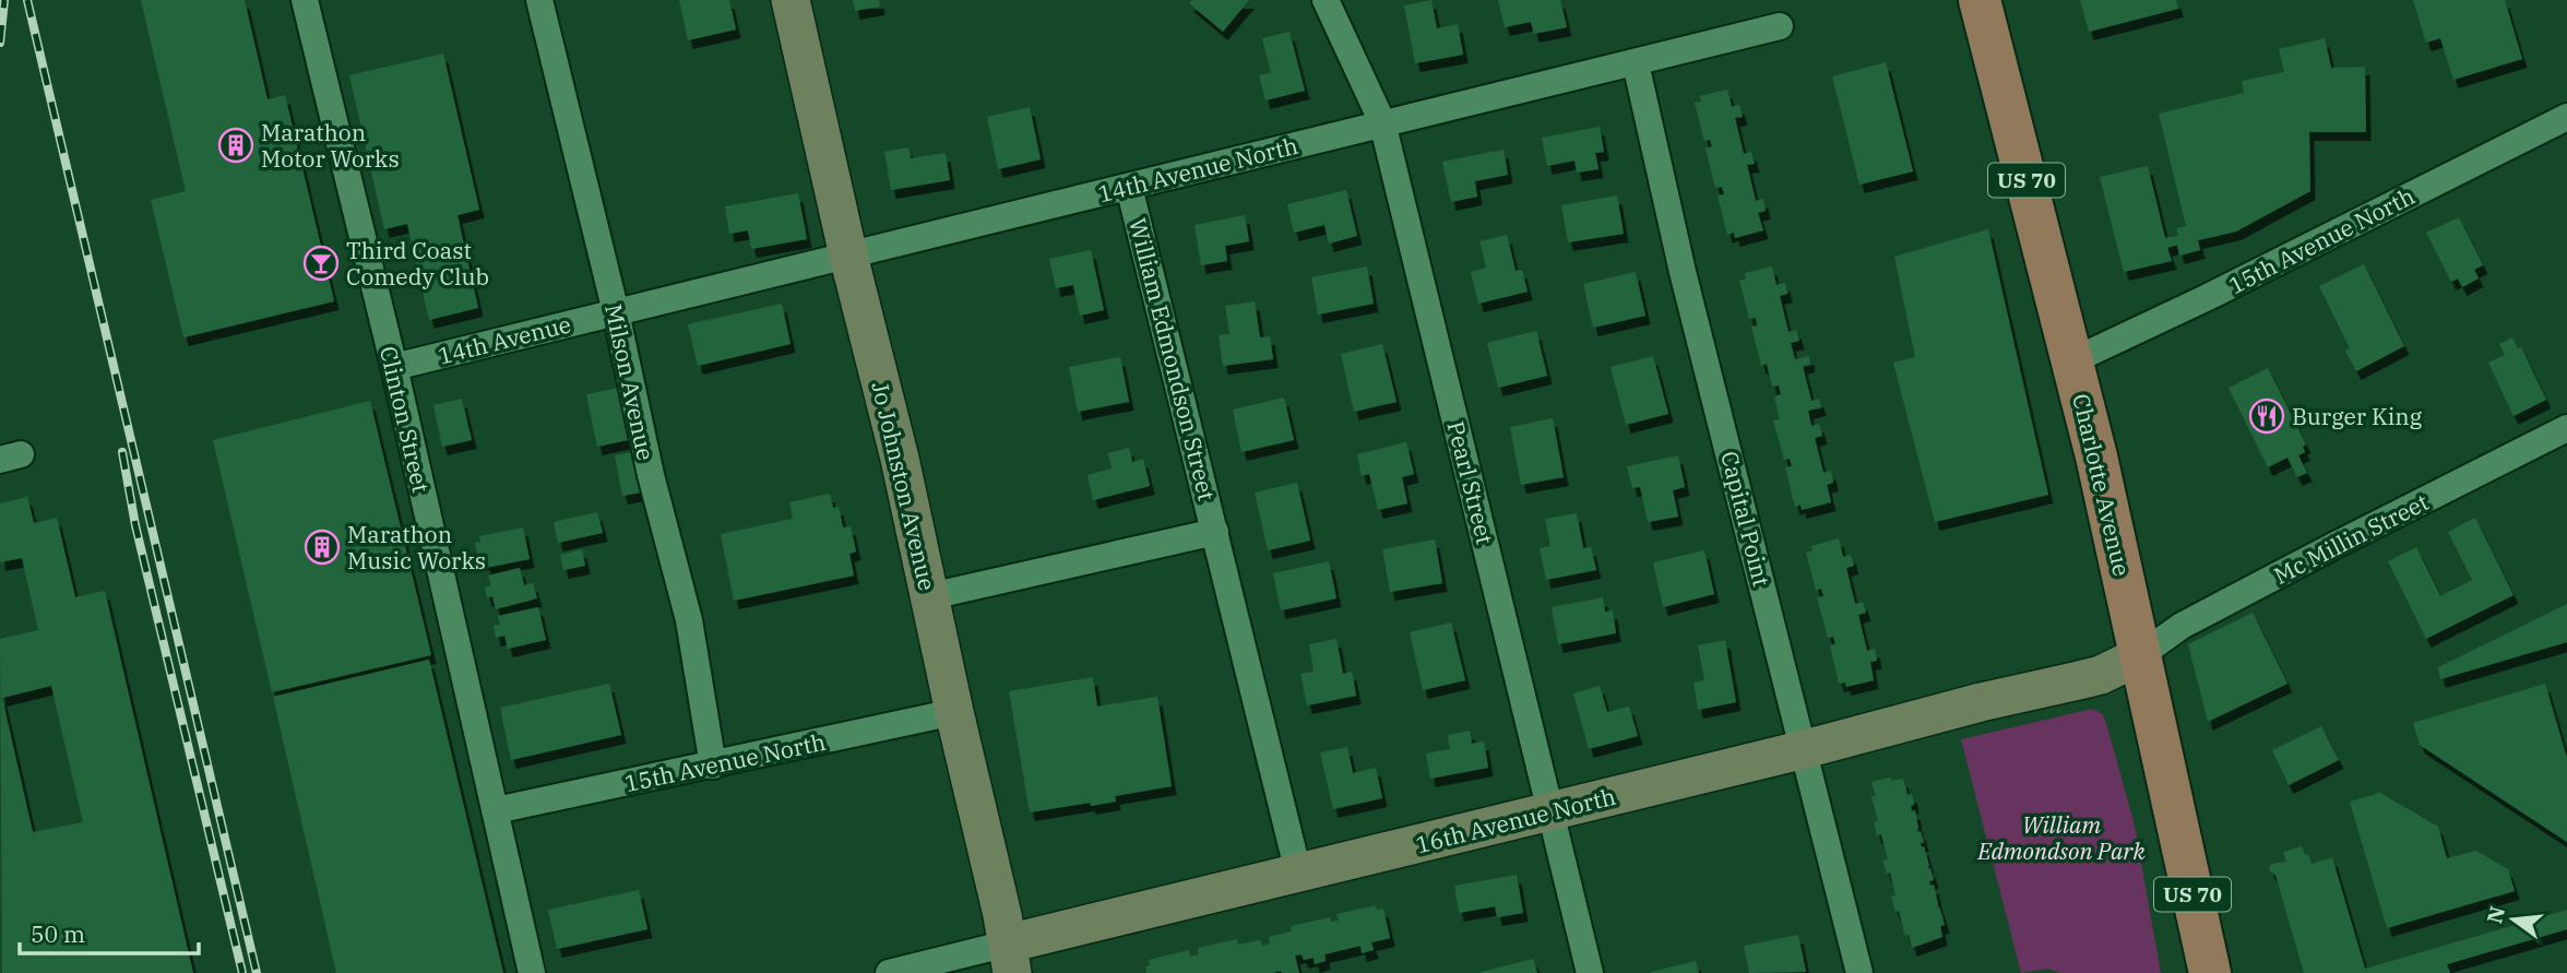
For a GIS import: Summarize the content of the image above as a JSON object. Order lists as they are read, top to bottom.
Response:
{
  "streets": {
    "main road": ["US 70", "Charlotte Avenue"],
    "street": [
      "14th Avenue North",
      "15th Avenue North",
      "14th Avenue",
      "William Edmondson Street",
      "Milson Avenue",
      "Clinton Street",
      "Pearl Street",
      "Jo Johnston Avenue",
      "Capital Point",
      "Mc Millin Street",
      "16th Avenue North"
    ]
  },
  "crossings": [
    ["14th Avenue North", "14th Avenue"],
    ["14th Avenue North", "William Edmondson Street"],
    ["14th Avenue North", "Milson Avenue"],
    ["14th Avenue North", "Pearl Street"],
    ["14th Avenue North", "Jo Johnston Avenue"],
    ["14th Avenue North", "Capital Point"],
    ["15th Avenue North", "Milson Avenue"],
    ["15th Avenue North", "Clinton Street"],
    ["15th Avenue North", "Charlotte Avenue"],
    ["15th Avenue North", "Jo Johnston Avenue"],
    ["14th Avenue", "Milson Avenue"],
    ["14th Avenue", "Clinton Street"],
    ["William Edmondson Street", "Jo Johnston Avenue"],
    ["William Edmondson Street", "16th Avenue North"],
    ["Pearl Street", "16th Avenue North"],
    ["Charlotte Avenue", "Mc Millin Street"],
    ["Charlotte Avenue", "16th Avenue North"],
    ["Jo Johnston Avenue", "16th Avenue North"],
    ["Capital Point", "16th Avenue North"],
    ["Mc Millin Street", "16th Avenue North"]
  ],
  "parks": ["William Edmondson Park"],
  "places": {
    "building": ["Marathon Motor Works", "Marathon Music Works"],
    "bar": ["Third Coast Comedy Club"],
    "restaurant": ["Burger King"]
  },
  "scale_bar": "50 m",
  "north": "left"
}
